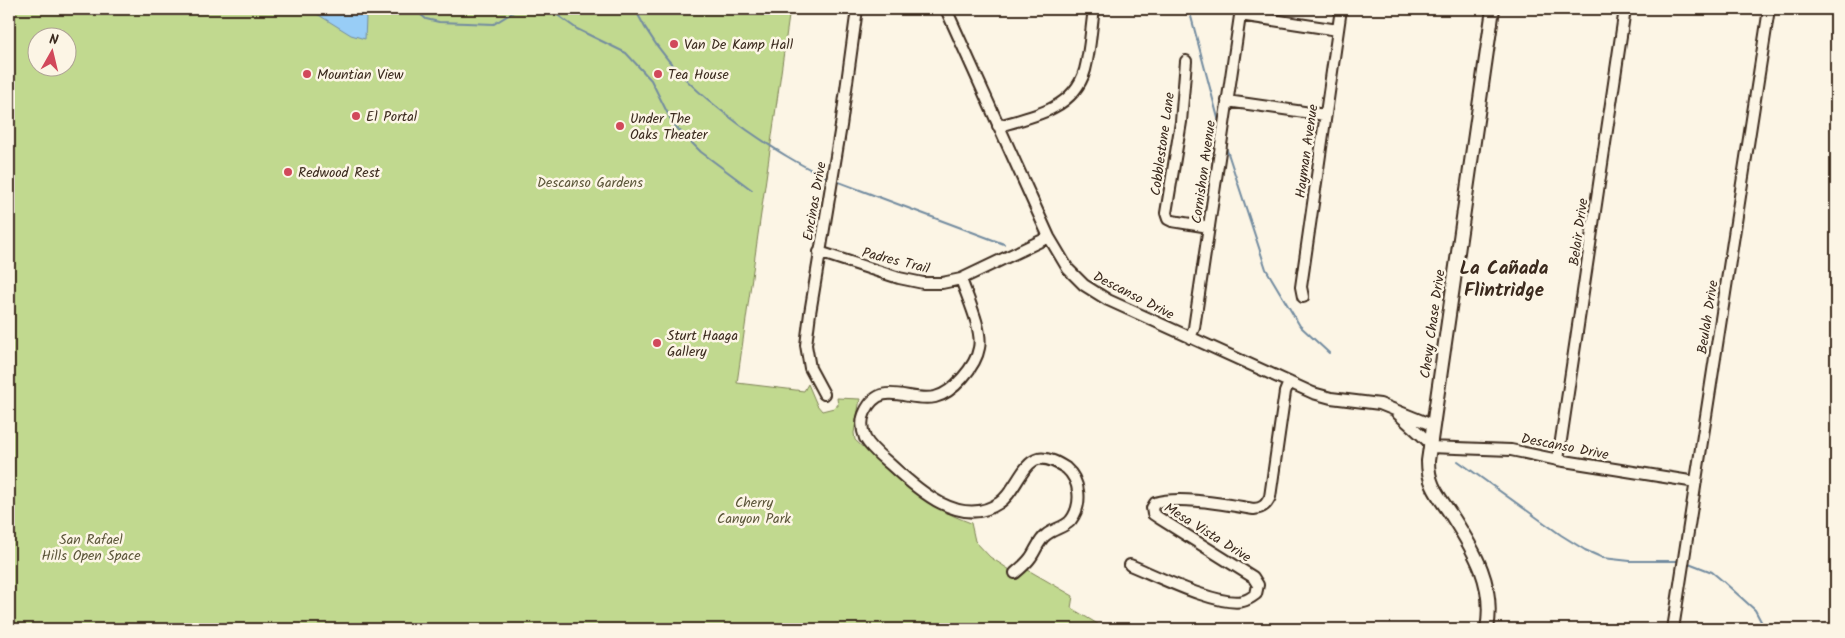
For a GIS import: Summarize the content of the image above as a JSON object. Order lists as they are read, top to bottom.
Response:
{
  "streets": {
    "main road": ["Chevy Chase Drive"],
    "street": [
      "Cobblestone Lane",
      "Hayman Avenue",
      "Cornishon Avenue",
      "Encinas Drive",
      "Belair Drive",
      "Padres Trail",
      "Descanso Drive",
      "Beulah Drive",
      "Mesa Vista Drive"
    ]
  },
  "crossings": [
    ["Cobblestone Lane", "Cornishon Avenue"],
    ["Cornishon Avenue", "Descanso Drive"],
    ["Encinas Drive", "Padres Trail"],
    ["Belair Drive", "Descanso Drive"],
    ["Padres Trail", "Descanso Drive"],
    ["Descanso Drive", "Beulah Drive"],
    ["Descanso Drive", "Chevy Chase Drive"],
    ["Descanso Drive", "Mesa Vista Drive"]
  ],
  "districts": ["La Cañada Flintridge"],
  "parks": ["Descanso Gardens", "Cherry Canyon Park", "San Rafael Hills Open Space"],
  "places": [
    "Van De Kamp Hall",
    "Mountian View",
    "Tea House",
    "El Portal",
    "Under The Oaks Theater",
    "Redwood Rest",
    "Sturt Haaga Gallery"
  ],
  "north": "top"
}
